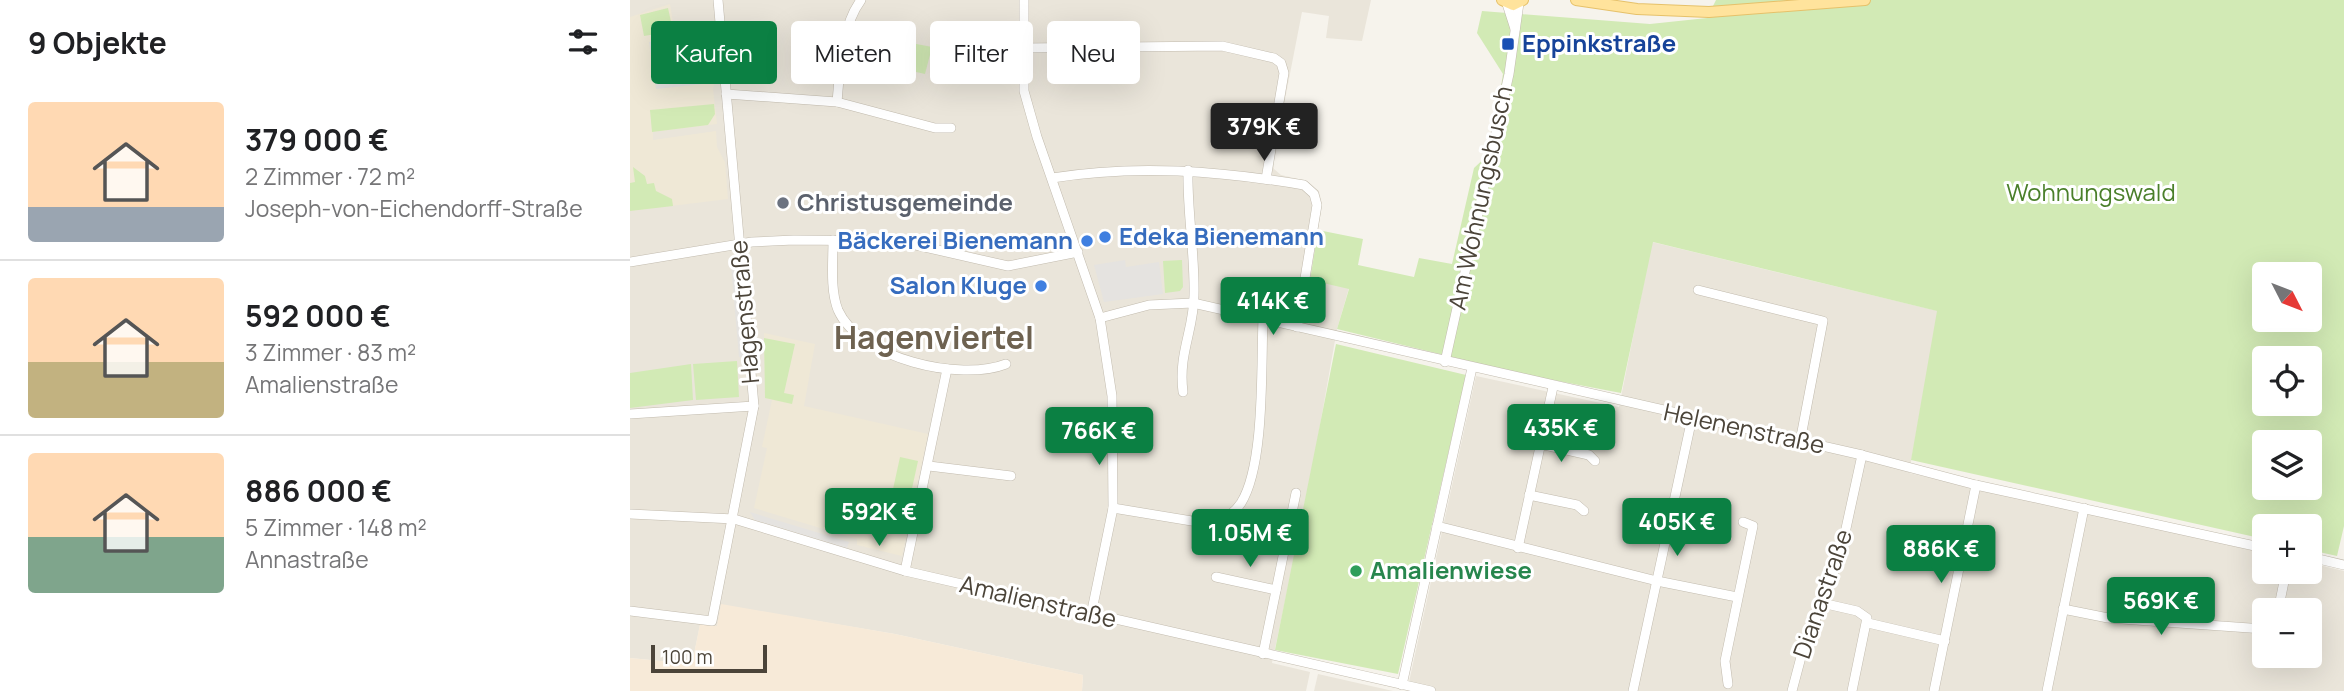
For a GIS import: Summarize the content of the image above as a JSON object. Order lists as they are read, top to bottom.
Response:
{
  "streets": {
    "street": [
      "Am Wohnungsbusch",
      "Hagenstraße",
      "Helenenstraße",
      "Dianastraße",
      "Amalienstraße"
    ]
  },
  "crossings": [
    ["Am Wohnungsbusch", "Helenenstraße"],
    ["Hagenstraße", "Amalienstraße"],
    ["Helenenstraße", "Dianastraße"]
  ],
  "districts": ["Hagenviertel"],
  "parks": ["Wohnungswald"],
  "places": {
    "transit": ["Eppinkstraße"],
    "other": [
      "Christusgemeinde",
      "Edeka Bienemann",
      "Bäckerei Bienemann",
      "Salon Kluge",
      "Amalienwiese"
    ]
  },
  "scale_bar": "100 m",
  "north": "bottom right",
  "page": {
    "heading": "9 Objekte",
    "chip": [
      "Kaufen",
      "Mieten",
      "Filter",
      "Neu"
    ],
    "list": [
      {
        "name": "379 000 €",
        "note": "2 Zimmer · 72 m² · Joseph-von-Eichendorff-Straße"
      },
      {
        "name": "592 000 €",
        "note": "3 Zimmer · 83 m² · Amalienstraße"
      },
      {
        "name": "886 000 €",
        "note": "5 Zimmer · 148 m² · Annastraße"
      }
    ],
    "price": [
      "379K €",
      "414K €",
      "435K €",
      "766K €",
      "592K €",
      "405K €",
      "1.05M €",
      "886K €",
      "569K €"
    ],
    "map_buttons": ["+", "−"],
    "scale": "100 m"
  }
}
